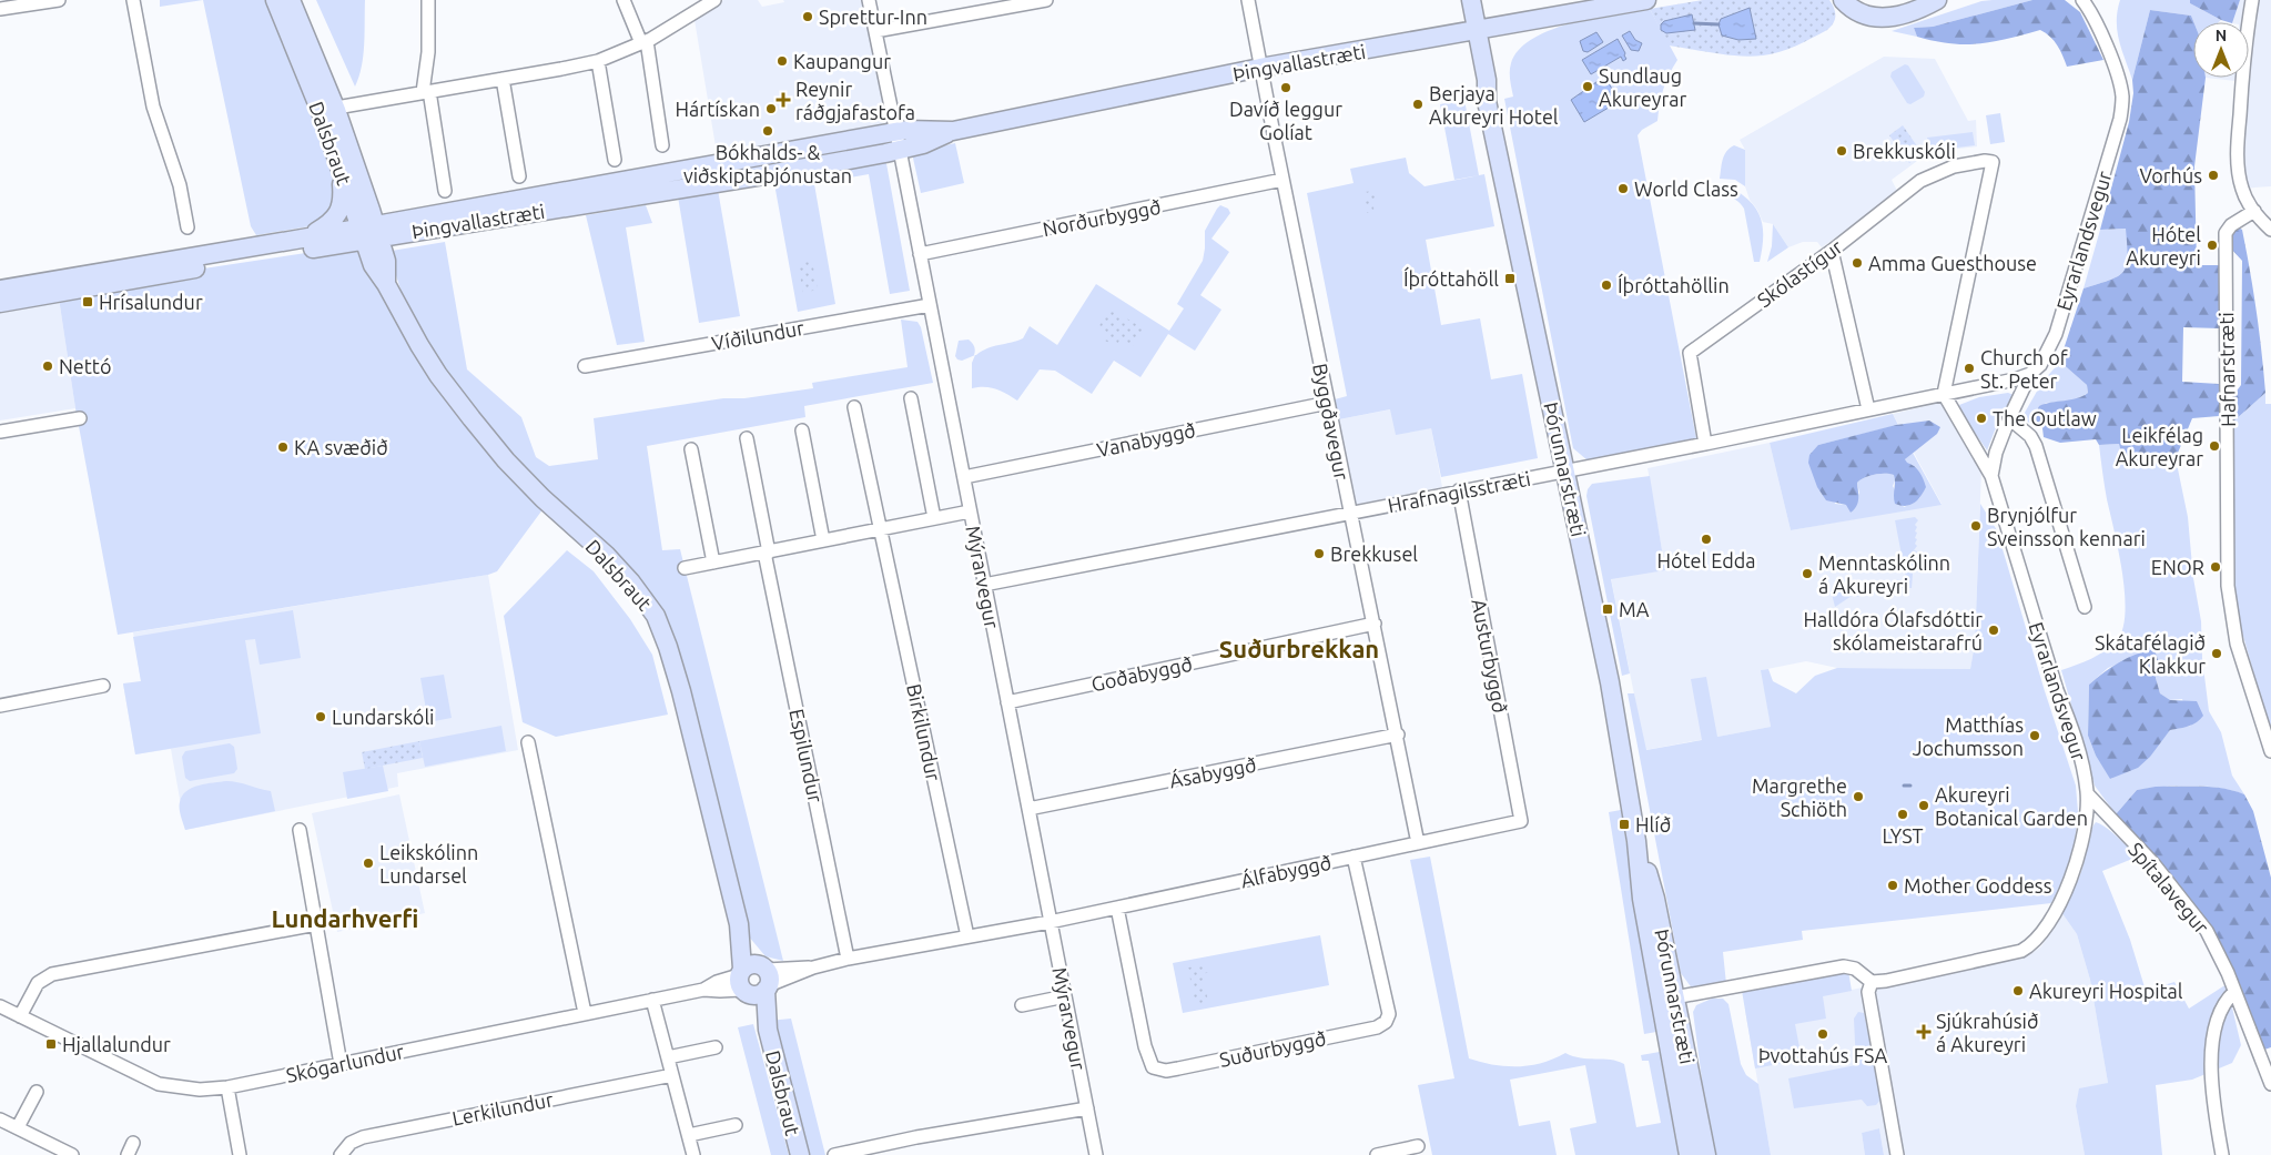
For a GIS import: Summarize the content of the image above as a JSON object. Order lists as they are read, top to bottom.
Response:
{
  "streets": {
    "street": [
      "Þingvallastræti",
      "Dalsbraut",
      "Norðurbyggð",
      "Eyrarlandsvegur",
      "Skólastígur",
      "Víðilundur",
      "Hafnarstræti",
      "Byggðavegur",
      "Vanabyggð",
      "Þórunnarstræti",
      "Hrafnagilsstræti",
      "Mýrarvegur",
      "Austurbyggð",
      "Goðabyggð",
      "Birkilundur",
      "Espilundur",
      "Ásabyggð",
      "Álfabyggð",
      "Spítalavegur",
      "Suðurbyggð",
      "Skógarlundur",
      "Lerkilundur"
    ]
  },
  "crossings": [
    ["Þingvallastræti", "Dalsbraut"],
    ["Þingvallastræti", "Byggðavegur"],
    ["Þingvallastræti", "Þórunnarstræti"],
    ["Þingvallastræti", "Mýrarvegur"],
    ["Dalsbraut", "Skógarlundur"],
    ["Norðurbyggð", "Byggðavegur"],
    ["Norðurbyggð", "Mýrarvegur"],
    ["Eyrarlandsvegur", "Skólastígur"],
    ["Eyrarlandsvegur", "Hrafnagilsstræti"],
    ["Eyrarlandsvegur", "Spítalavegur"],
    ["Skólastígur", "Hrafnagilsstræti"],
    ["Víðilundur", "Mýrarvegur"],
    ["Byggðavegur", "Vanabyggð"],
    ["Byggðavegur", "Hrafnagilsstræti"],
    ["Byggðavegur", "Goðabyggð"],
    ["Byggðavegur", "Ásabyggð"],
    ["Byggðavegur", "Álfabyggð"],
    ["Vanabyggð", "Mýrarvegur"],
    ["Þórunnarstræti", "Hrafnagilsstræti"],
    ["Hrafnagilsstræti", "Mýrarvegur"],
    ["Hrafnagilsstræti", "Austurbyggð"],
    ["Mýrarvegur", "Goðabyggð"],
    ["Mýrarvegur", "Ásabyggð"],
    ["Mýrarvegur", "Álfabyggð"],
    ["Mýrarvegur", "Skógarlundur"],
    ["Austurbyggð", "Álfabyggð"],
    ["Birkilundur", "Skógarlundur"],
    ["Espilundur", "Skógarlundur"],
    ["Álfabyggð", "Suðurbyggð"],
    ["Álfabyggð", "Skógarlundur"]
  ],
  "districts": ["Suðurbrekkan", "Lundarhverfi"],
  "places": {
    "other": [
      "Sprettur-Inn",
      "Kaupangur",
      "Sundlaug Akureyrar",
      "Davíð leggur Golíat",
      "Berjaya Akureyri Hotel",
      "Hártískan",
      "Bókhalds- & viðskiptaþjónustan",
      "Brekkuskóli",
      "Vorhús",
      "World Class",
      "Hótel Akureyri",
      "Amma Guesthouse",
      "Íþróttahöllin",
      "Nettó",
      "Church of St. Peter",
      "The Outlaw",
      "Leikfélag Akureyrar",
      "KA svæðið",
      "Brynjólfur Sveinsson kennari",
      "Hótel Edda",
      "Brekkusel",
      "ENOR",
      "Menntaskólinn á Akureyri",
      "Halldóra Ólafsdóttir skólameistarafrú",
      "Skátafélagið Klakkur",
      "Lundarskóli",
      "Matthías Jochumsson",
      "Margrethe Schiöth",
      "Akureyri Botanical Garden",
      "LYST",
      "Leikskólinn Lundarsel",
      "Mother Goddess",
      "Akureyri Hospital",
      "Þvottahús FSA"
    ],
    "health": ["Reynir ráðgjafastofa", "Sjúkrahúsið á Akureyri"],
    "transit": [
      "Íþróttahöll",
      "Hrísalundur",
      "MA",
      "Hlíð",
      "Hjallalundur"
    ]
  },
  "north": "top"
}
